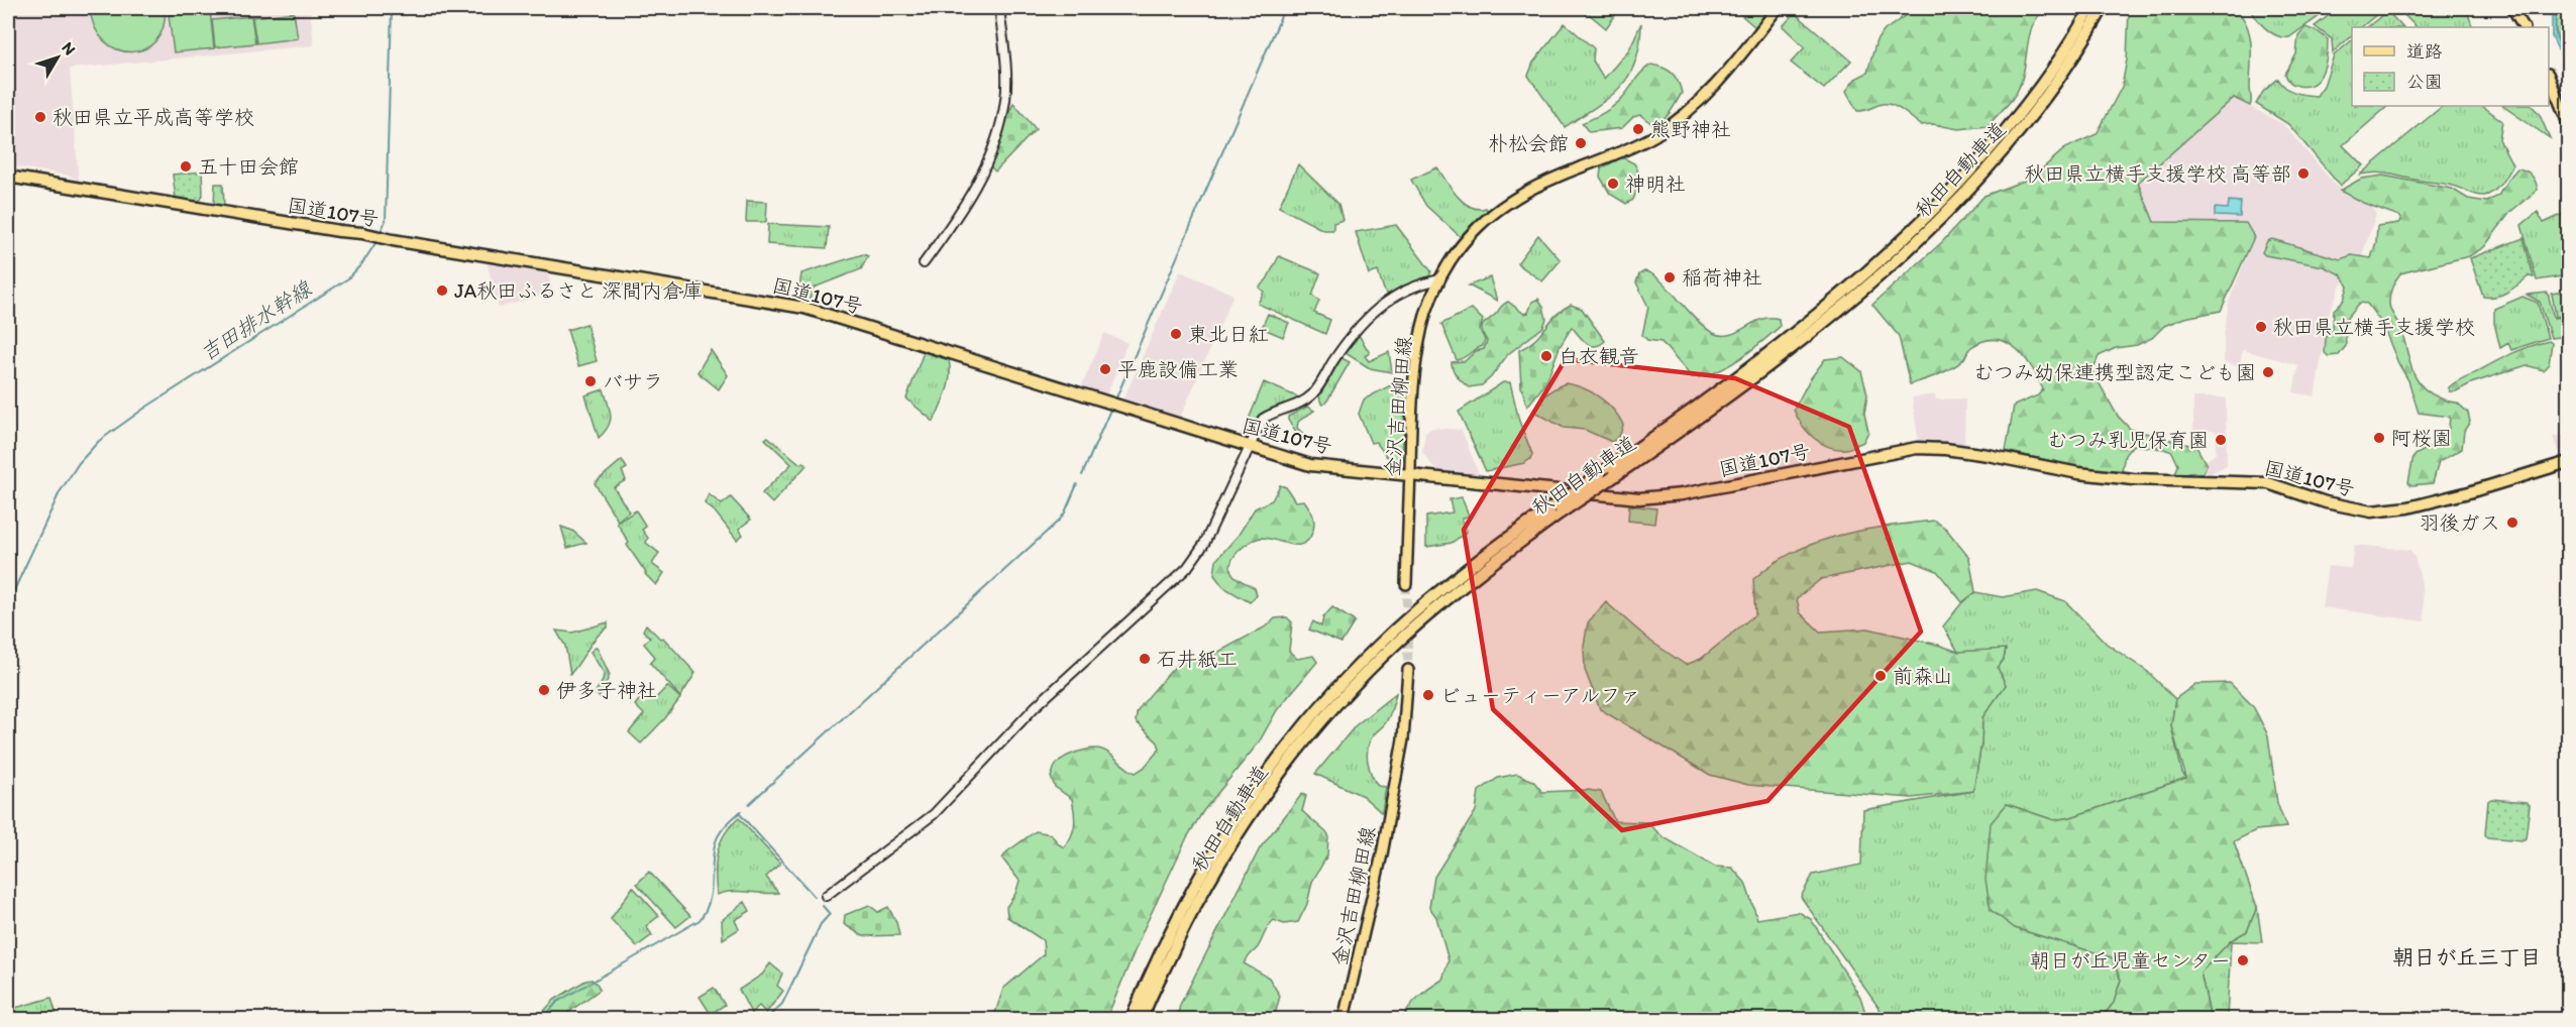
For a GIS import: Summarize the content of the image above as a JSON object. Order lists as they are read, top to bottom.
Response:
{
  "streets": {
    "highway": ["秋田自動車道", "国道107号"],
    "main road": ["金沢吉田柳田線"]
  },
  "crossings": [
    ["国道107号", "金沢吉田柳田線"]
  ],
  "districts": ["朝日が丘三丁目"],
  "water": ["吉田排水幹線"],
  "places": [
    "秋田県立平成高等学校",
    "熊野神社",
    "朴松会館",
    "五十田会館",
    "秋田県立横手支援学校 高等部",
    "神明社",
    "稲荷神社",
    "JA秋田ふるさと 深間内倉庫",
    "秋田県立横手支援学校",
    "東北日紅",
    "白衣観音",
    "平鹿設備工業",
    "むつみ幼保連携型認定こども園",
    "バサラ",
    "阿桜園",
    "むつみ乳児保育園",
    "羽後ガス",
    "石井紙工",
    "前森山",
    "伊多子神社",
    "ビューティーアルファ",
    "朝日が丘児童センター"
  ],
  "legend": ["道路", "公園"],
  "north": "top right"
}
